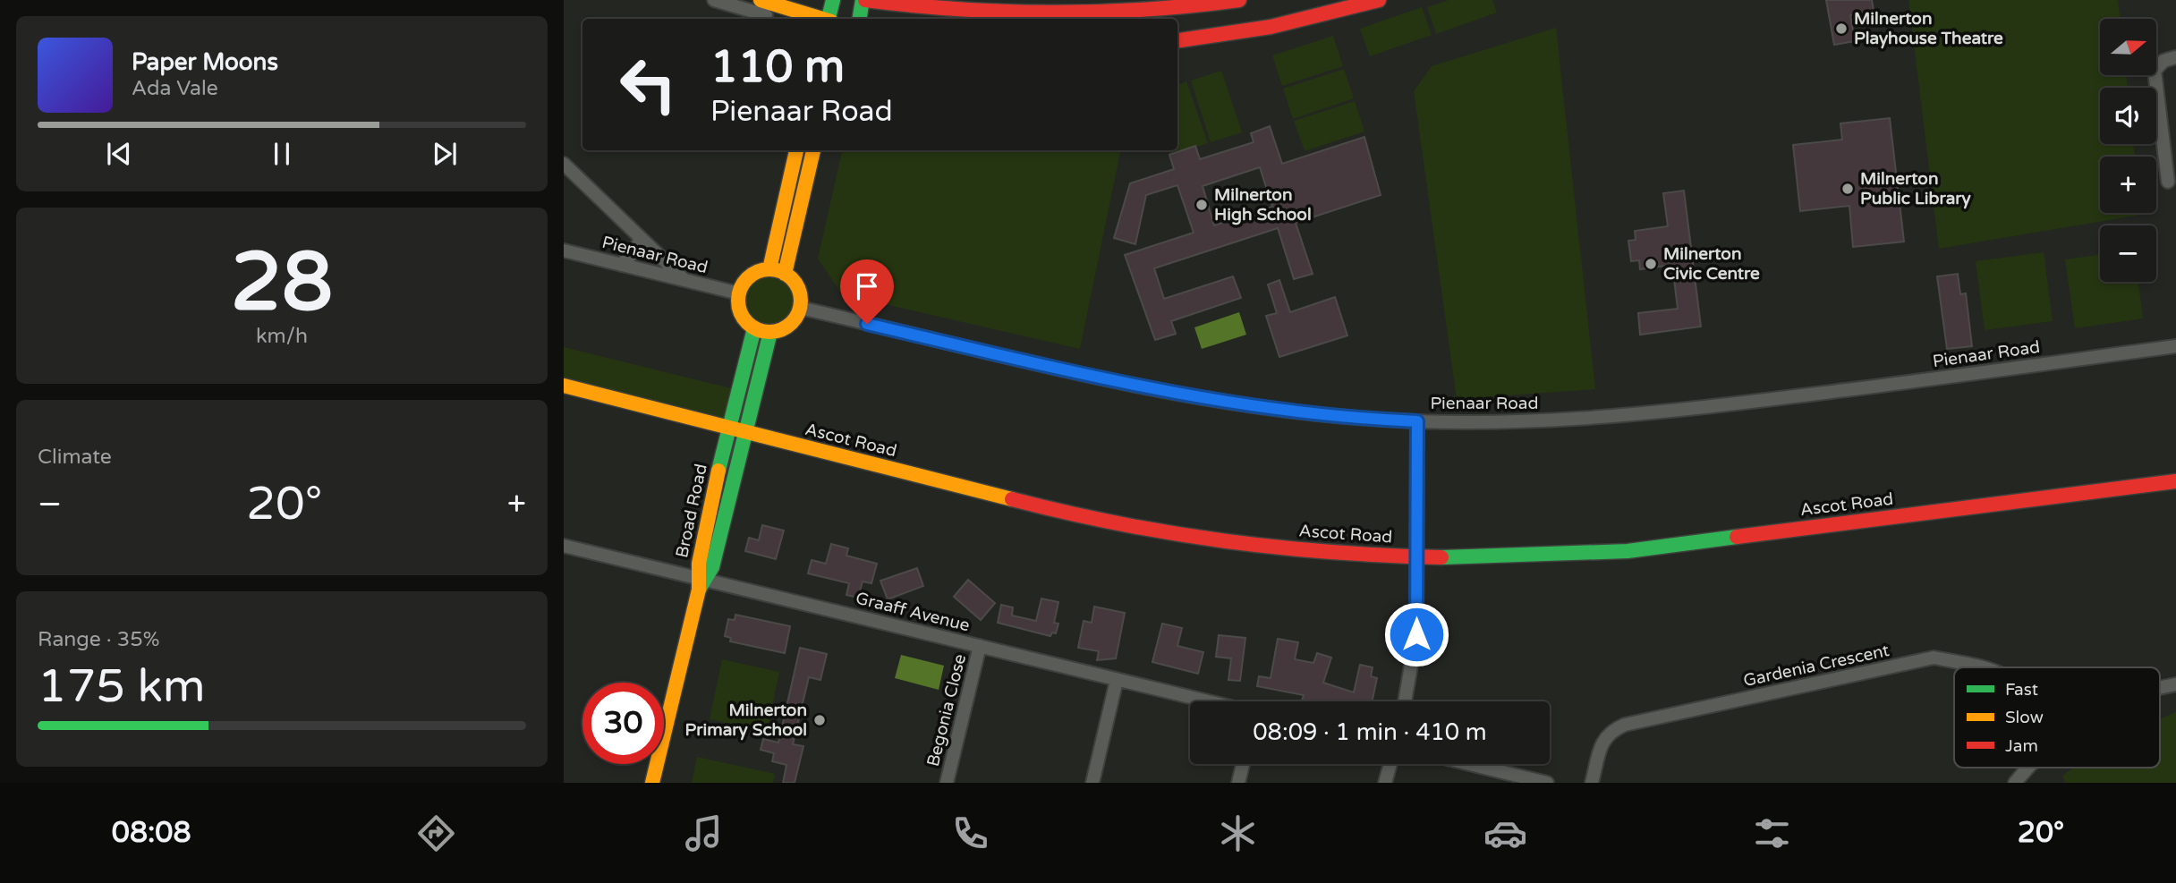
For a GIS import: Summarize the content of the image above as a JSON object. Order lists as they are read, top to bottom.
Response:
{
  "streets": {
    "street": [
      "Pienaar Road",
      "Ascot Road",
      "Broad Road",
      "Graaff Avenue",
      "Gardenia Crescent",
      "Begonia Close"
    ]
  },
  "crossings": [
    ["Pienaar Road", "Broad Road"],
    ["Ascot Road", "Broad Road"],
    ["Broad Road", "Graaff Avenue"],
    ["Graaff Avenue", "Begonia Close"]
  ],
  "places": [
    "Milnerton Playhouse Theatre",
    "Milnerton Public Library",
    "Milnerton High School",
    "Milnerton Civic Centre",
    "Milnerton Primary School"
  ],
  "legend": ["Fast", "Slow", "Jam"],
  "north": "right",
  "page": {
    "map_buttons": ["+", "−"],
    "turn": ["110 m", "Pienaar Road"],
    "song": ["Paper Moons", "Ada Vale"],
    "tile": [
      ["28", "km/h"],
      "Climate",
      ["Range · 35%", "175 km"]
    ],
    "heat": ["−", "20°", "+"],
    "limit": "30",
    "trip": "08:09 · 1 min · 410 m",
    "tabs": ["08:08", "20°"]
  }
}
